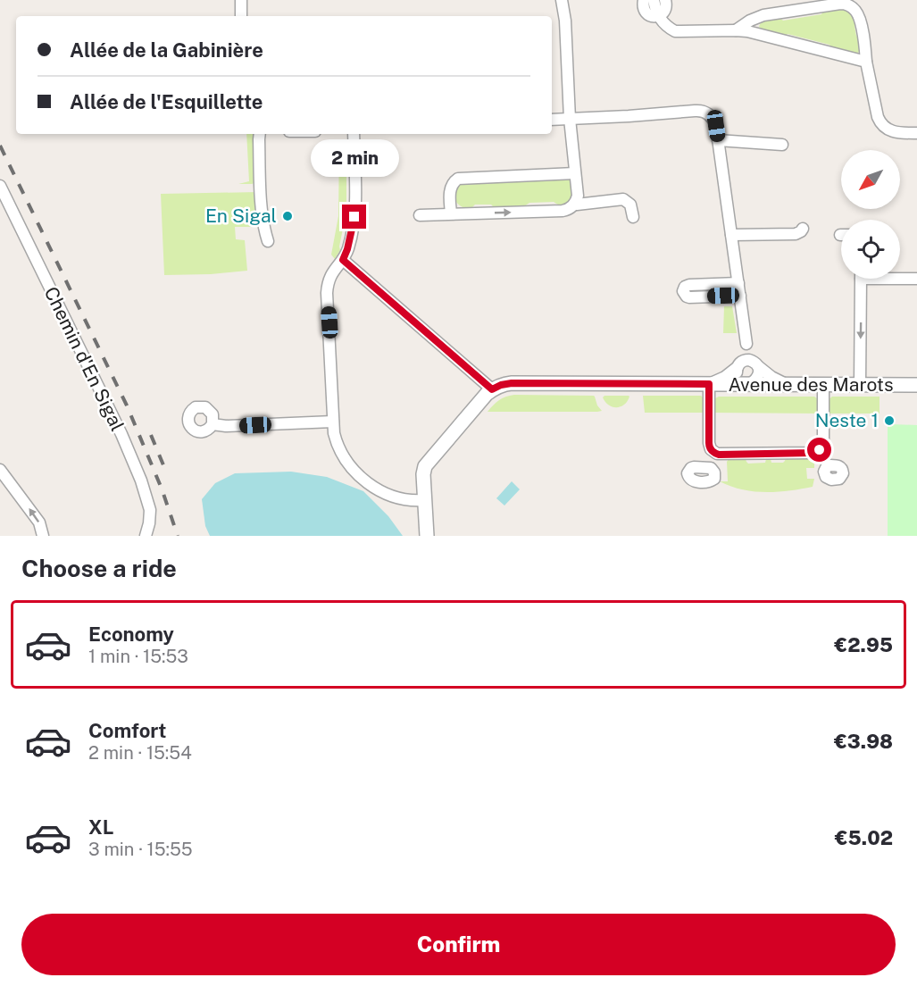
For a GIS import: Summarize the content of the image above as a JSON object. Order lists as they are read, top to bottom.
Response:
{
  "streets": {
    "street": ["Chemin d'En Sigal", "Avenue des Marots"]
  },
  "places": ["En Sigal", "Neste 1"],
  "north": "bottom left",
  "page": {
    "banner": ["Allée de la Gabinière", "Allée de l'Esquillette"],
    "bubble": "2 min",
    "heading": "Choose a ride",
    "list": [
      {
        "name": "Economy",
        "note": "1 min · 15:53",
        "value": "€2.95"
      },
      {
        "name": "Comfort",
        "note": "2 min · 15:54",
        "value": "€3.98"
      },
      {
        "name": "XL",
        "note": "3 min · 15:55",
        "value": "€5.02"
      }
    ],
    "buttons": "Confirm"
  }
}
